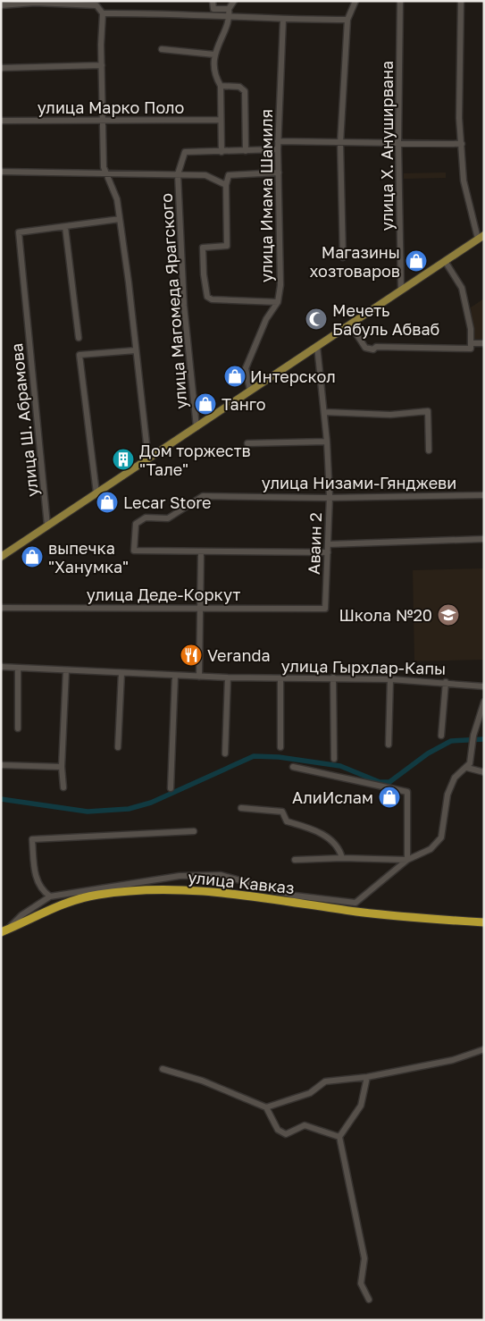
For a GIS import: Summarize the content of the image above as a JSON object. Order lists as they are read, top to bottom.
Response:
{
  "streets": {
    "highway": ["улица Кавказ"],
    "street": [
      "улица Марко Поло",
      "улица Х. Ануширвана",
      "улица Имама Шамиля",
      "улица Магомеда Ярагского",
      "улица Ш. Абрамова",
      "улица Низами-Гянджеви",
      "Аваин 2",
      "улица Деде-Коркут",
      "улица Гырхлар-Капы"
    ]
  },
  "crossings": [
    ["улица Низами-Гянджеви", "Аваин 2"],
    ["Аваин 2", "улица Деде-Коркут"]
  ],
  "places": {
    "shop": [
      "Магазины хозтоваров",
      "Интерскол",
      "Танго",
      "Lecar Store",
      "выпечка \"Ханумка\"",
      "АлиИслам"
    ],
    "mosque": ["Мечеть Бабуль Абваб"],
    "building": ["Дом торжеств \"Тале\""],
    "school or university": ["Школа №20"],
    "restaurant": ["Veranda"]
  }
}
